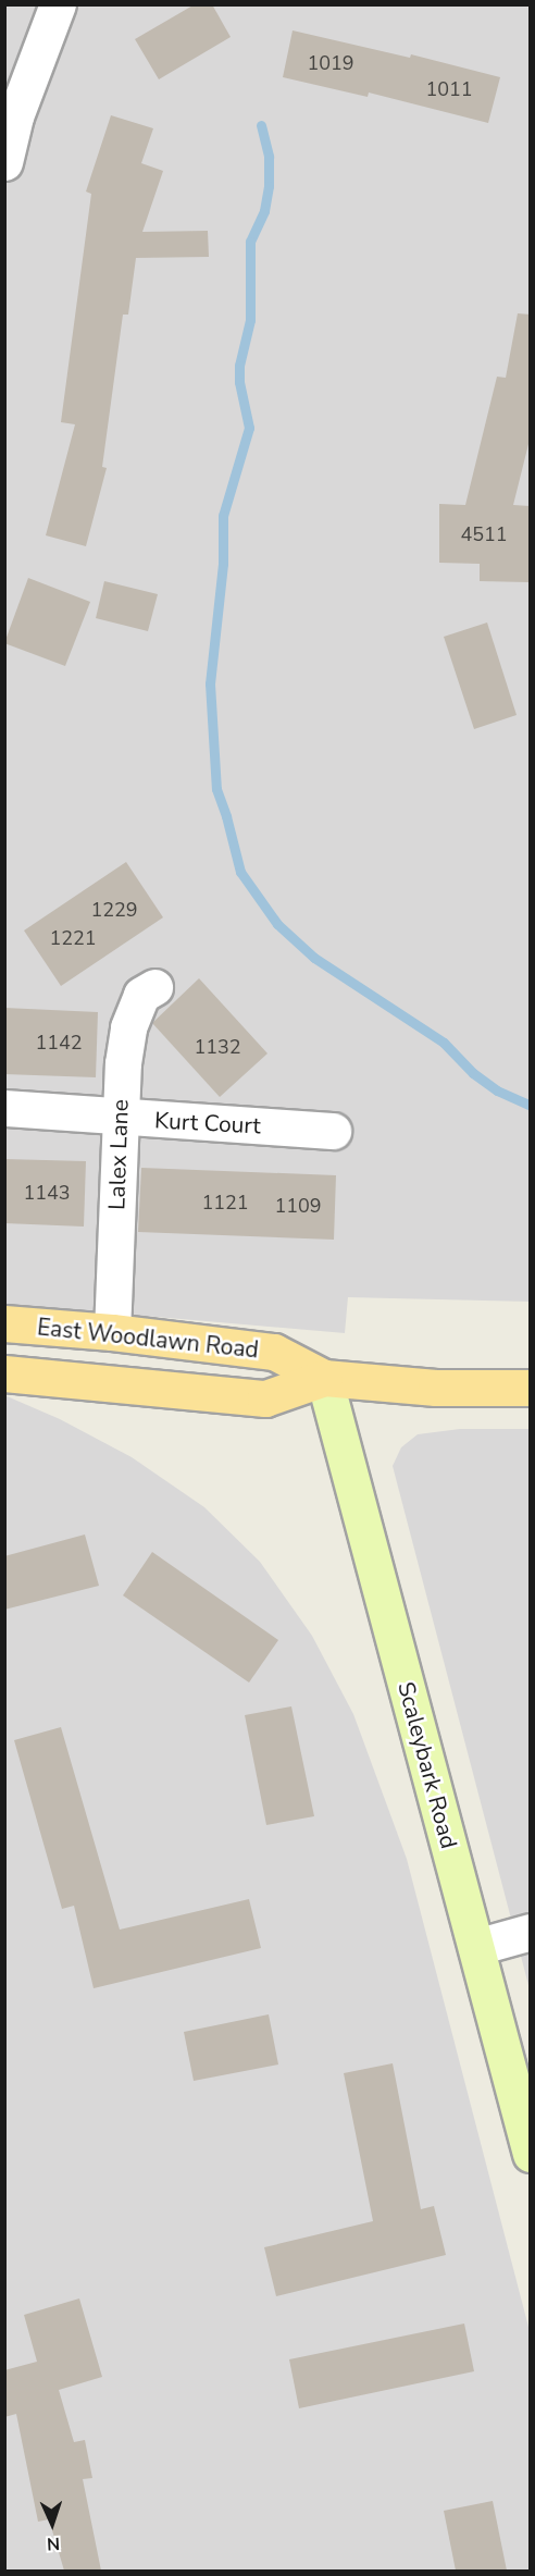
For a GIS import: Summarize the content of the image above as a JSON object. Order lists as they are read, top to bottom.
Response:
{
  "streets": {
    "main road": ["East Woodlawn Road"],
    "street": ["Kurt Court", "Lalex Lane", "Scaleybark Road"]
  },
  "crossings": [
    ["Kurt Court", "Lalex Lane"],
    ["Lalex Lane", "East Woodlawn Road"],
    ["East Woodlawn Road", "Scaleybark Road"]
  ],
  "house_numbers": [
    "1019",
    "1011",
    "4511",
    "1229",
    "1221",
    "1142",
    "1132",
    "1143",
    "1121",
    "1109"
  ],
  "north": "bottom"
}
